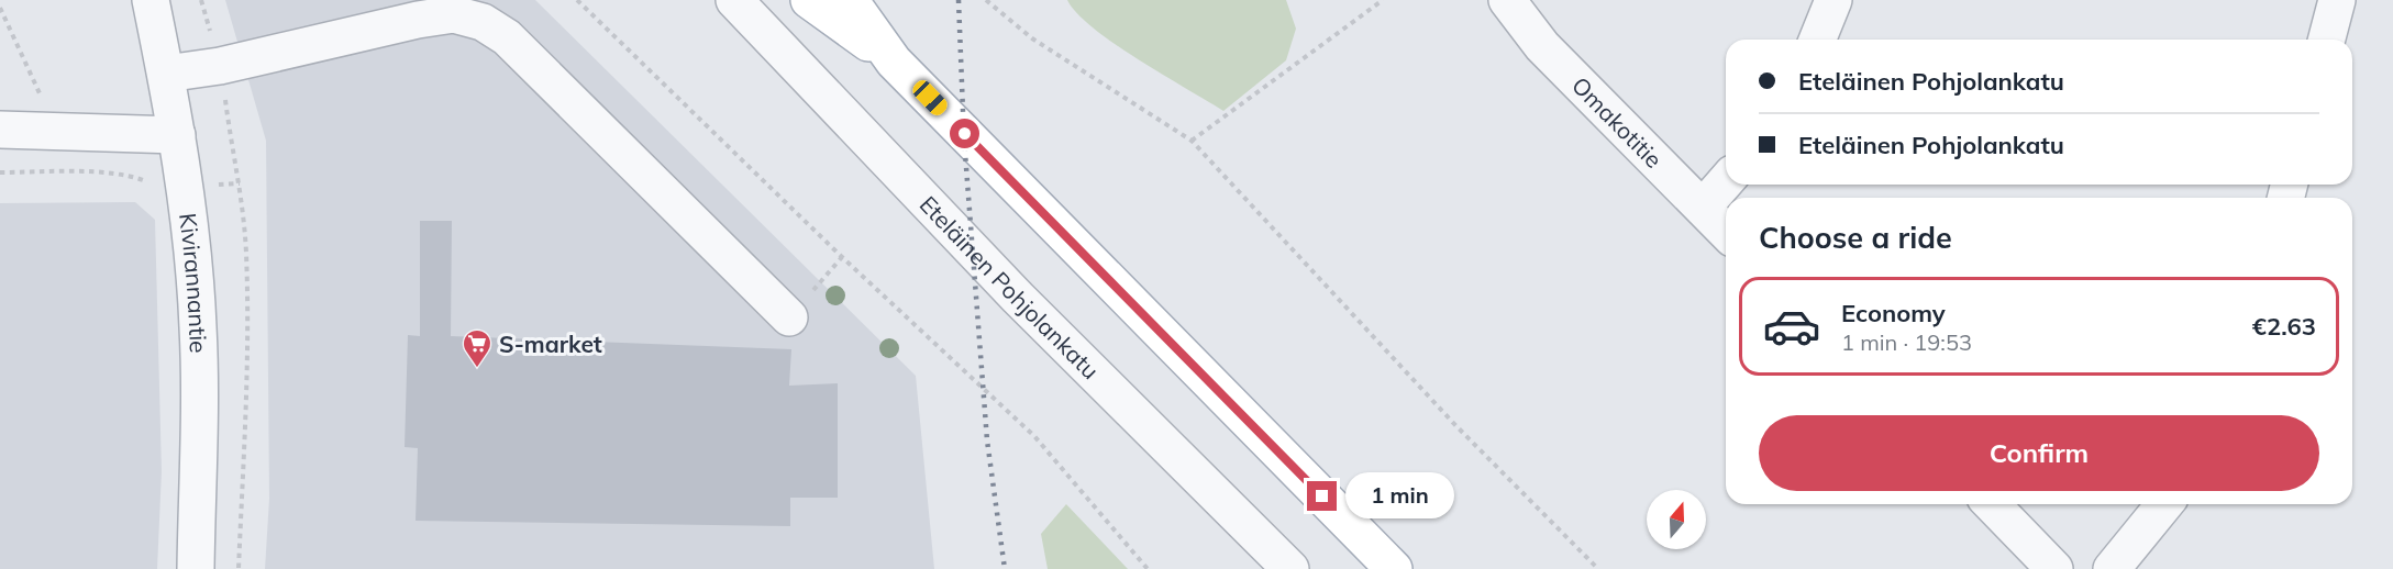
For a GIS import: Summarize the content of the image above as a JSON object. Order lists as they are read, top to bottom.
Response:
{
  "streets": {
    "street": ["Omakotitie", "Kivirannantie", "Eteläinen Pohjolankatu"]
  },
  "places": {
    "supermarket": ["S-market"]
  },
  "north": "top",
  "page": {
    "banner": ["Eteläinen Pohjolankatu", "Eteläinen Pohjolankatu"],
    "heading": "Choose a ride",
    "list": [
      {
        "name": "Economy",
        "note": "1 min · 19:53",
        "value": "€2.63"
      }
    ],
    "buttons": "Confirm",
    "bubble": "1 min"
  }
}
